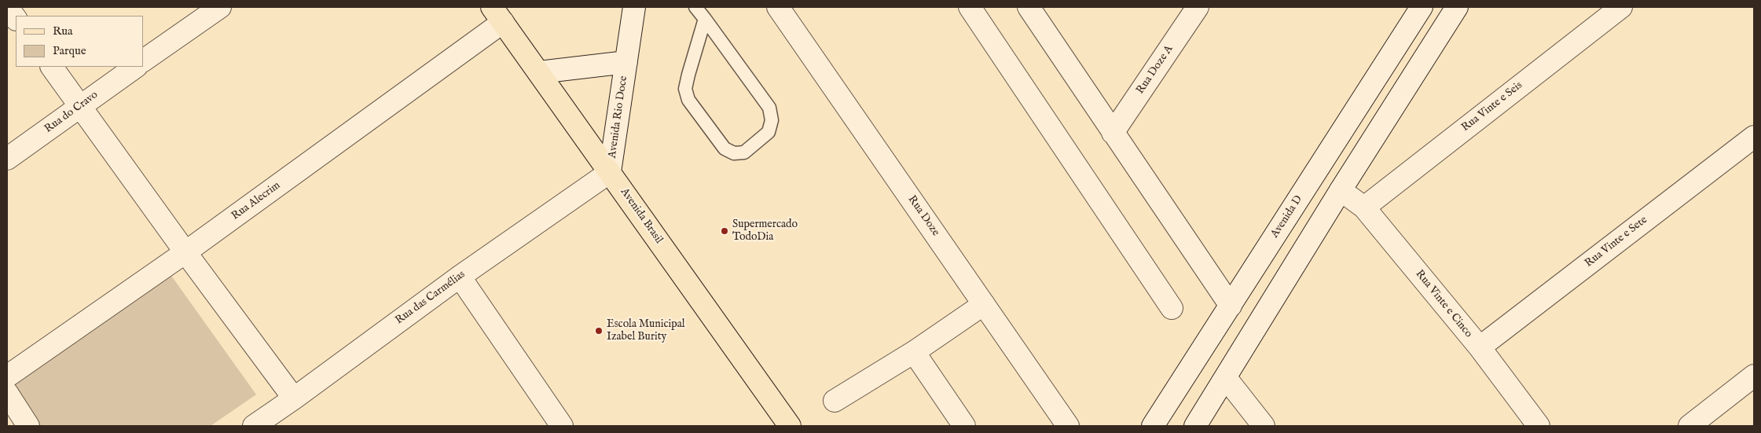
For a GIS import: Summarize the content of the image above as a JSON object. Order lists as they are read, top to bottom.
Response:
{
  "streets": {
    "main road": ["Avenida Brasil"],
    "street": [
      "Rua Doze A",
      "Rua Vinte e Seis",
      "Rua do Cravo",
      "Avenida Rio Doce",
      "Rua Alecrim",
      "Rua Doze",
      "Avenida D",
      "Rua Vinte e Sete",
      "Rua das Carmélias",
      "Rua Vinte e Cinco"
    ]
  },
  "crossings": [
    ["Rua Vinte e Seis", "Rua Vinte e Cinco"],
    ["Avenida Rio Doce", "Avenida Brasil"],
    ["Avenida Rio Doce", "Rua das Carmélias"],
    ["Rua Alecrim", "Avenida Brasil"],
    ["Avenida Brasil", "Rua das Carmélias"],
    ["Rua Vinte e Sete", "Rua Vinte e Cinco"]
  ],
  "places": ["Supermercado TodoDia", "Escola Municipal Izabel Burity"],
  "legend": ["Rua", "Parque"]
}
